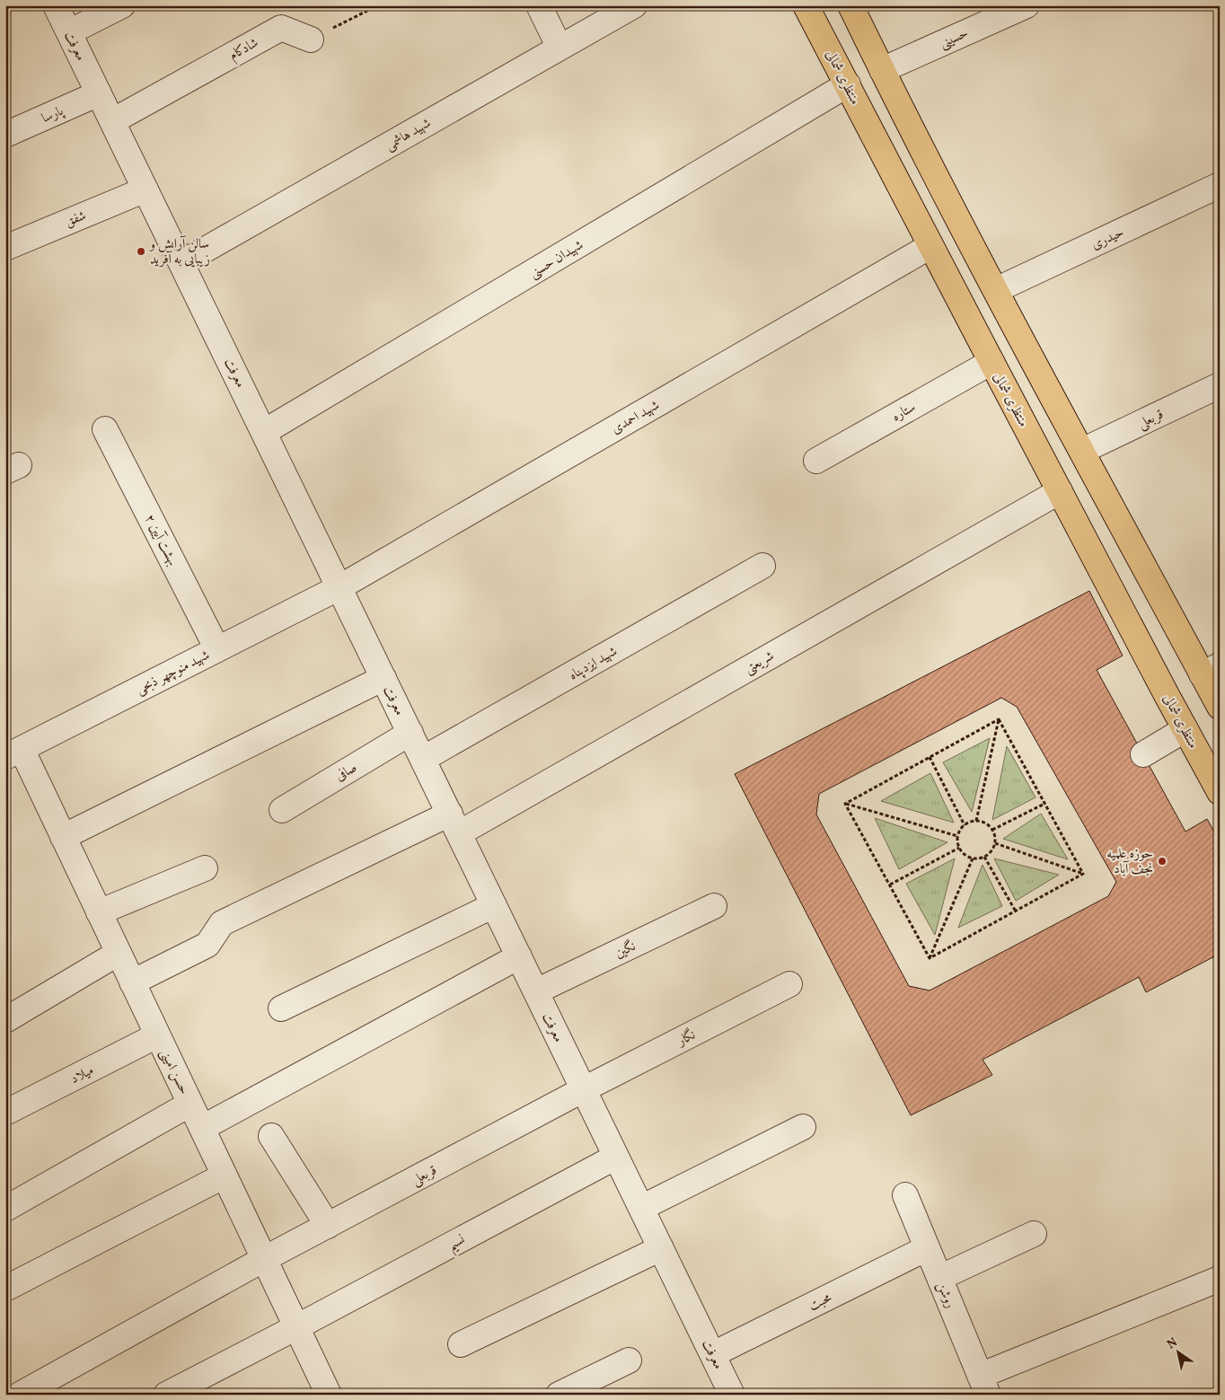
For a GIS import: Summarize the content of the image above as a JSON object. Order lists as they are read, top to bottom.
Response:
{
  "streets": {
    "main road": ["منتظری شمالی"],
    "street": [
      "حسینی",
      "معرفت",
      "شادکام",
      "پارسا",
      "شهید هاشمی",
      "شفق",
      "حیدری",
      "شهیدان حسنی",
      "ستاره",
      "شهید احمدی",
      "قربعلی",
      "بهشت آیین ۲",
      "شریعتی",
      "شهید ایزدپناه",
      "شهید منوچهر ذبحی",
      "صافی",
      "نگین",
      "نگار",
      "حسن امینی",
      "میلاد",
      "نسیم",
      "روشن",
      "محبت"
    ]
  },
  "crossings": [
    ["معرفت", "شادکام"],
    ["معرفت", "پارسا"],
    ["معرفت", "شهید هاشمی"],
    ["معرفت", "شفق"],
    ["معرفت", "شهیدان حسنی"],
    ["معرفت", "شهید احمدی"],
    ["معرفت", "قربعلی"],
    ["معرفت", "شریعتی"],
    ["معرفت", "شهید ایزدپناه"],
    ["معرفت", "شهید منوچهر ذبحی"],
    ["معرفت", "صافی"],
    ["معرفت", "نگین"],
    ["معرفت", "نگار"],
    ["معرفت", "نسیم"],
    ["معرفت", "محبت"],
    ["منتظری شمالی", "شهیدان حسنی"],
    ["منتظری شمالی", "ستاره"],
    ["منتظری شمالی", "شهید احمدی"],
    ["منتظری شمالی", "شریعتی"],
    ["شهید احمدی", "شهید منوچهر ذبحی"],
    ["قربعلی", "نگار"],
    ["قربعلی", "حسن امینی"],
    ["بهشت آیین ۲", "شهید منوچهر ذبحی"],
    ["شریعتی", "حسن امینی"],
    ["شهید منوچهر ذبحی", "حسن امینی"],
    ["حسن امینی", "میلاد"],
    ["حسن امینی", "نسیم"],
    ["روشن", "محبت"]
  ],
  "places": ["سالن آرایش و زیبایی به آفرید", "حوزه علمیه نجف آباد"],
  "north": "top left"
}
